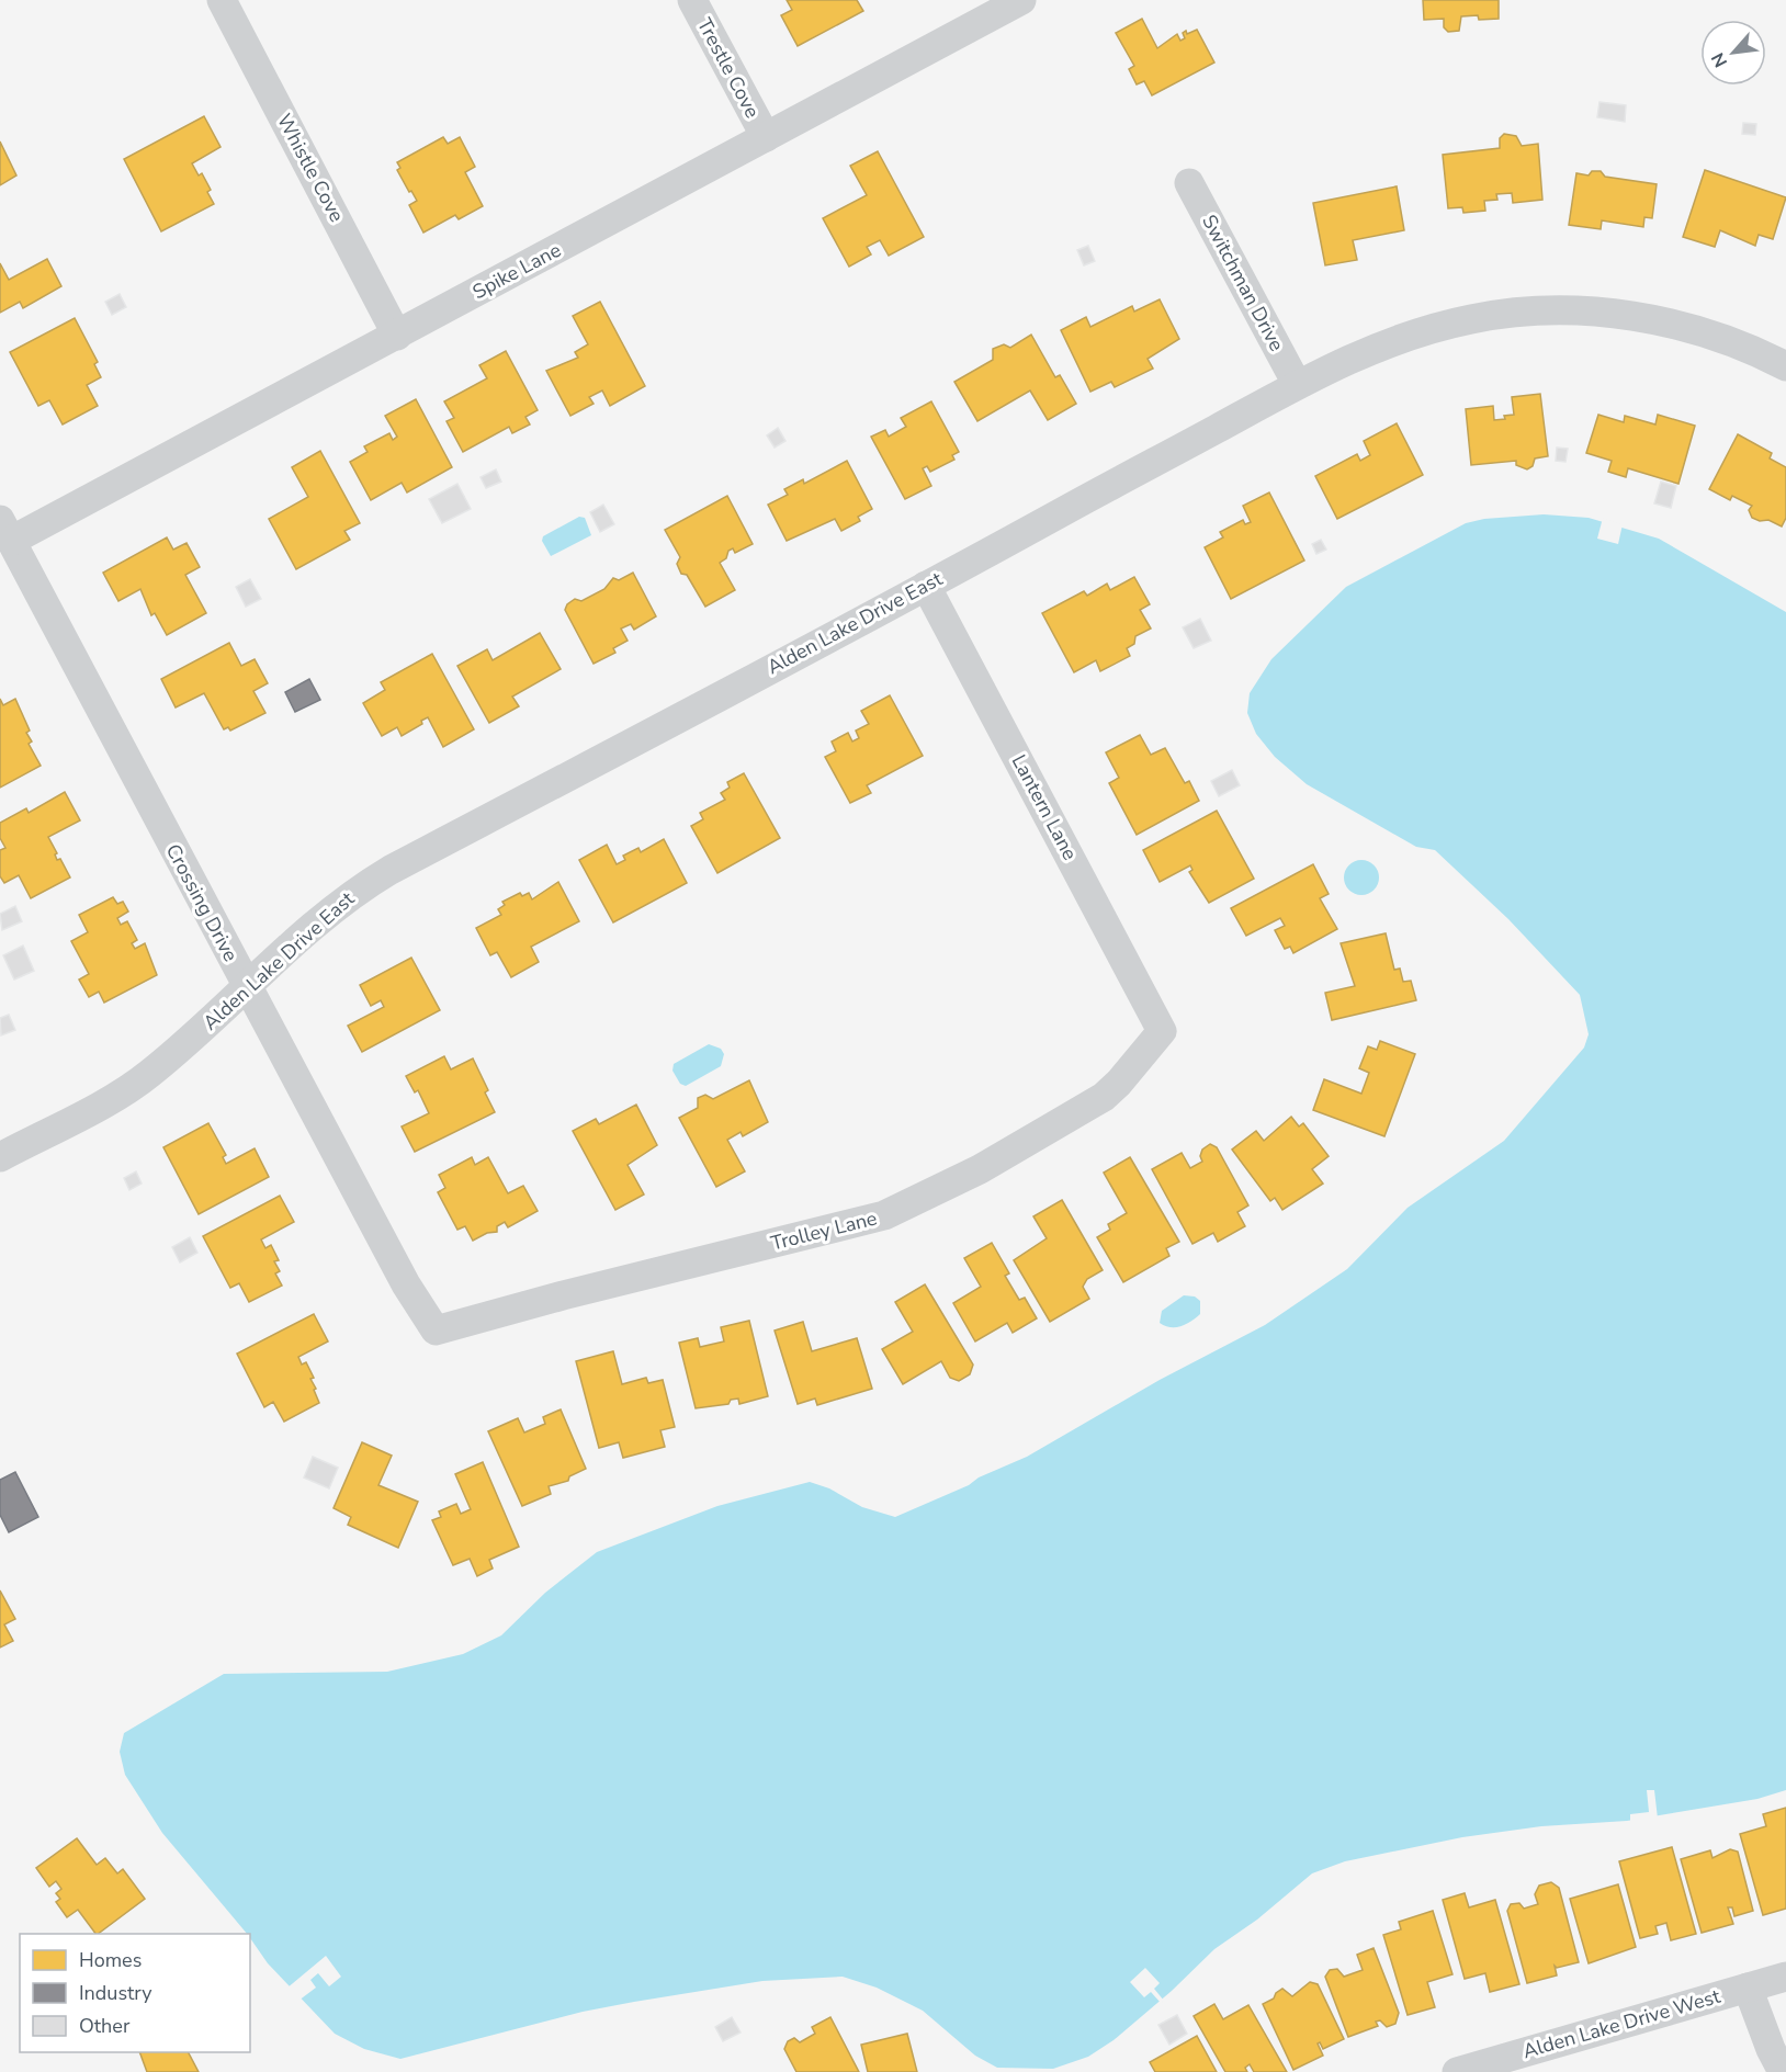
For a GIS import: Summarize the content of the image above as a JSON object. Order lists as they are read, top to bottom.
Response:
{
  "streets": {
    "street": [
      "Trestle Cove",
      "Whistle Cove",
      "Spike Lane",
      "Switchman Drive",
      "Alden Lake Drive East",
      "Lantern Lane",
      "Crossing Drive",
      "Trolley Lane",
      "Alden Lake Drive West"
    ]
  },
  "crossings": [
    ["Trestle Cove", "Spike Lane"],
    ["Whistle Cove", "Spike Lane"],
    ["Spike Lane", "Crossing Drive"],
    ["Switchman Drive", "Alden Lake Drive East"],
    ["Alden Lake Drive East", "Lantern Lane"],
    ["Alden Lake Drive East", "Crossing Drive"],
    ["Lantern Lane", "Trolley Lane"],
    ["Crossing Drive", "Trolley Lane"]
  ],
  "legend": ["Homes", "Industry", "Other"],
  "north": "bottom left"
}
